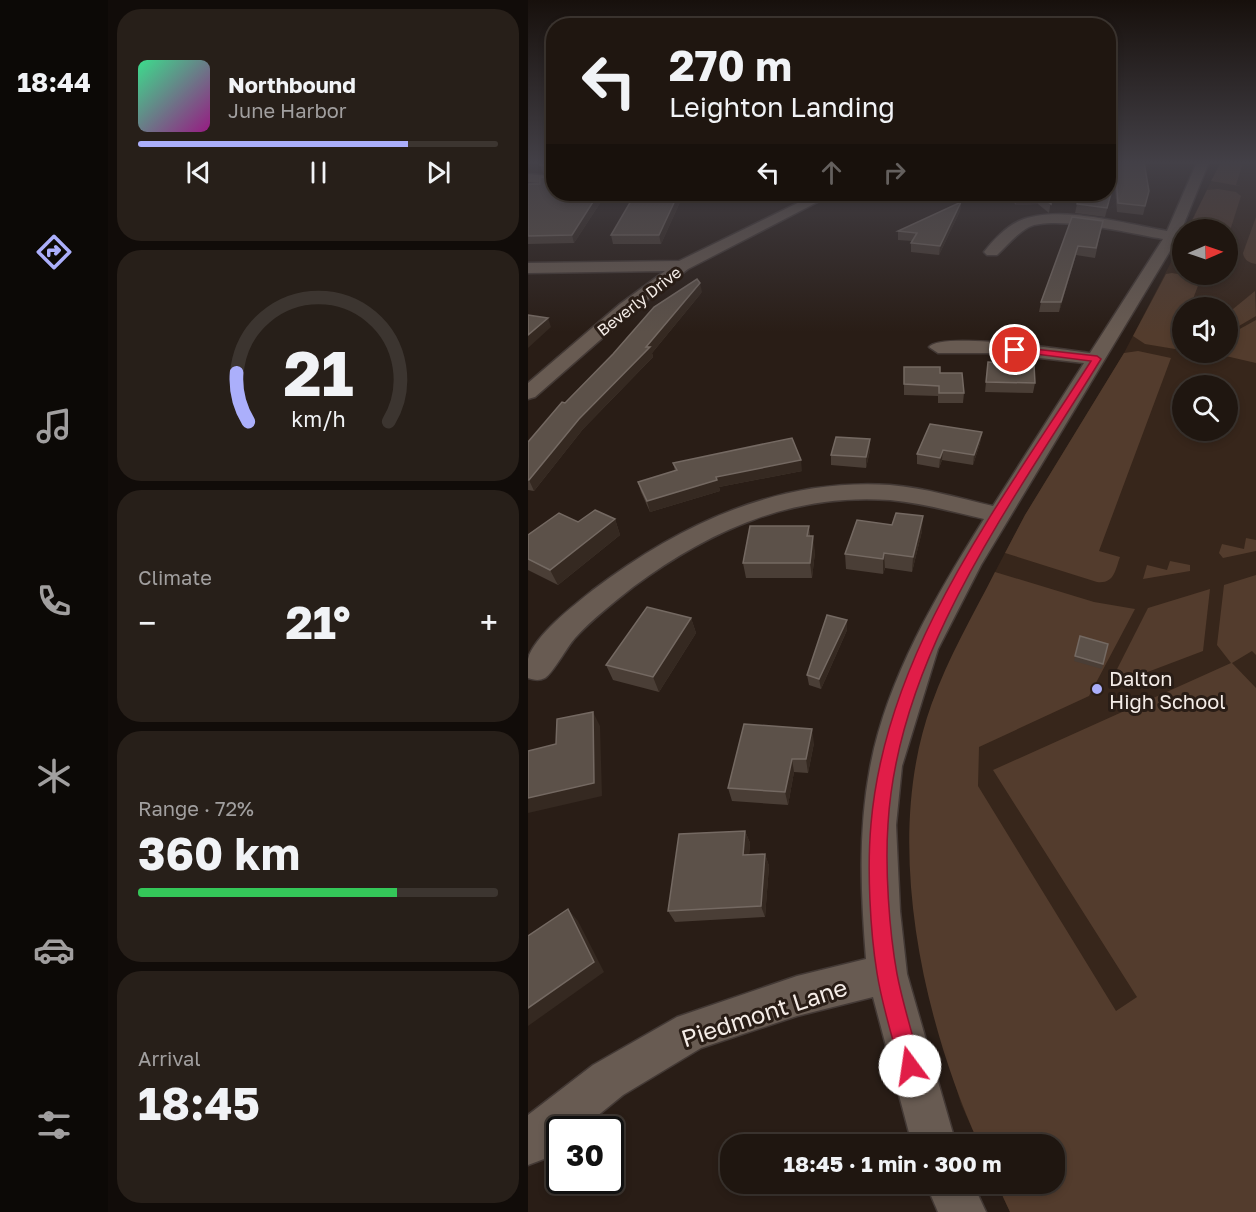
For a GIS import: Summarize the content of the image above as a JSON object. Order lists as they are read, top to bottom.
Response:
{
  "streets": {
    "street": ["Beverly Drive", "Piedmont Lane"]
  },
  "places": ["Dalton High School"],
  "north": "right",
  "page": {
    "tabs": "18:44",
    "turn": ["270 m", "Leighton Landing"],
    "song": ["Northbound", "June Harbor"],
    "tile": [
      "Climate",
      ["Range · 72%", "360 km"],
      ["Arrival", "18:45"]
    ],
    "heat": ["−", "21°", "+"],
    "limit": "30",
    "trip": "18:45 · 1 min · 300 m",
    "gauge": ["21", "km/h"]
  }
}
